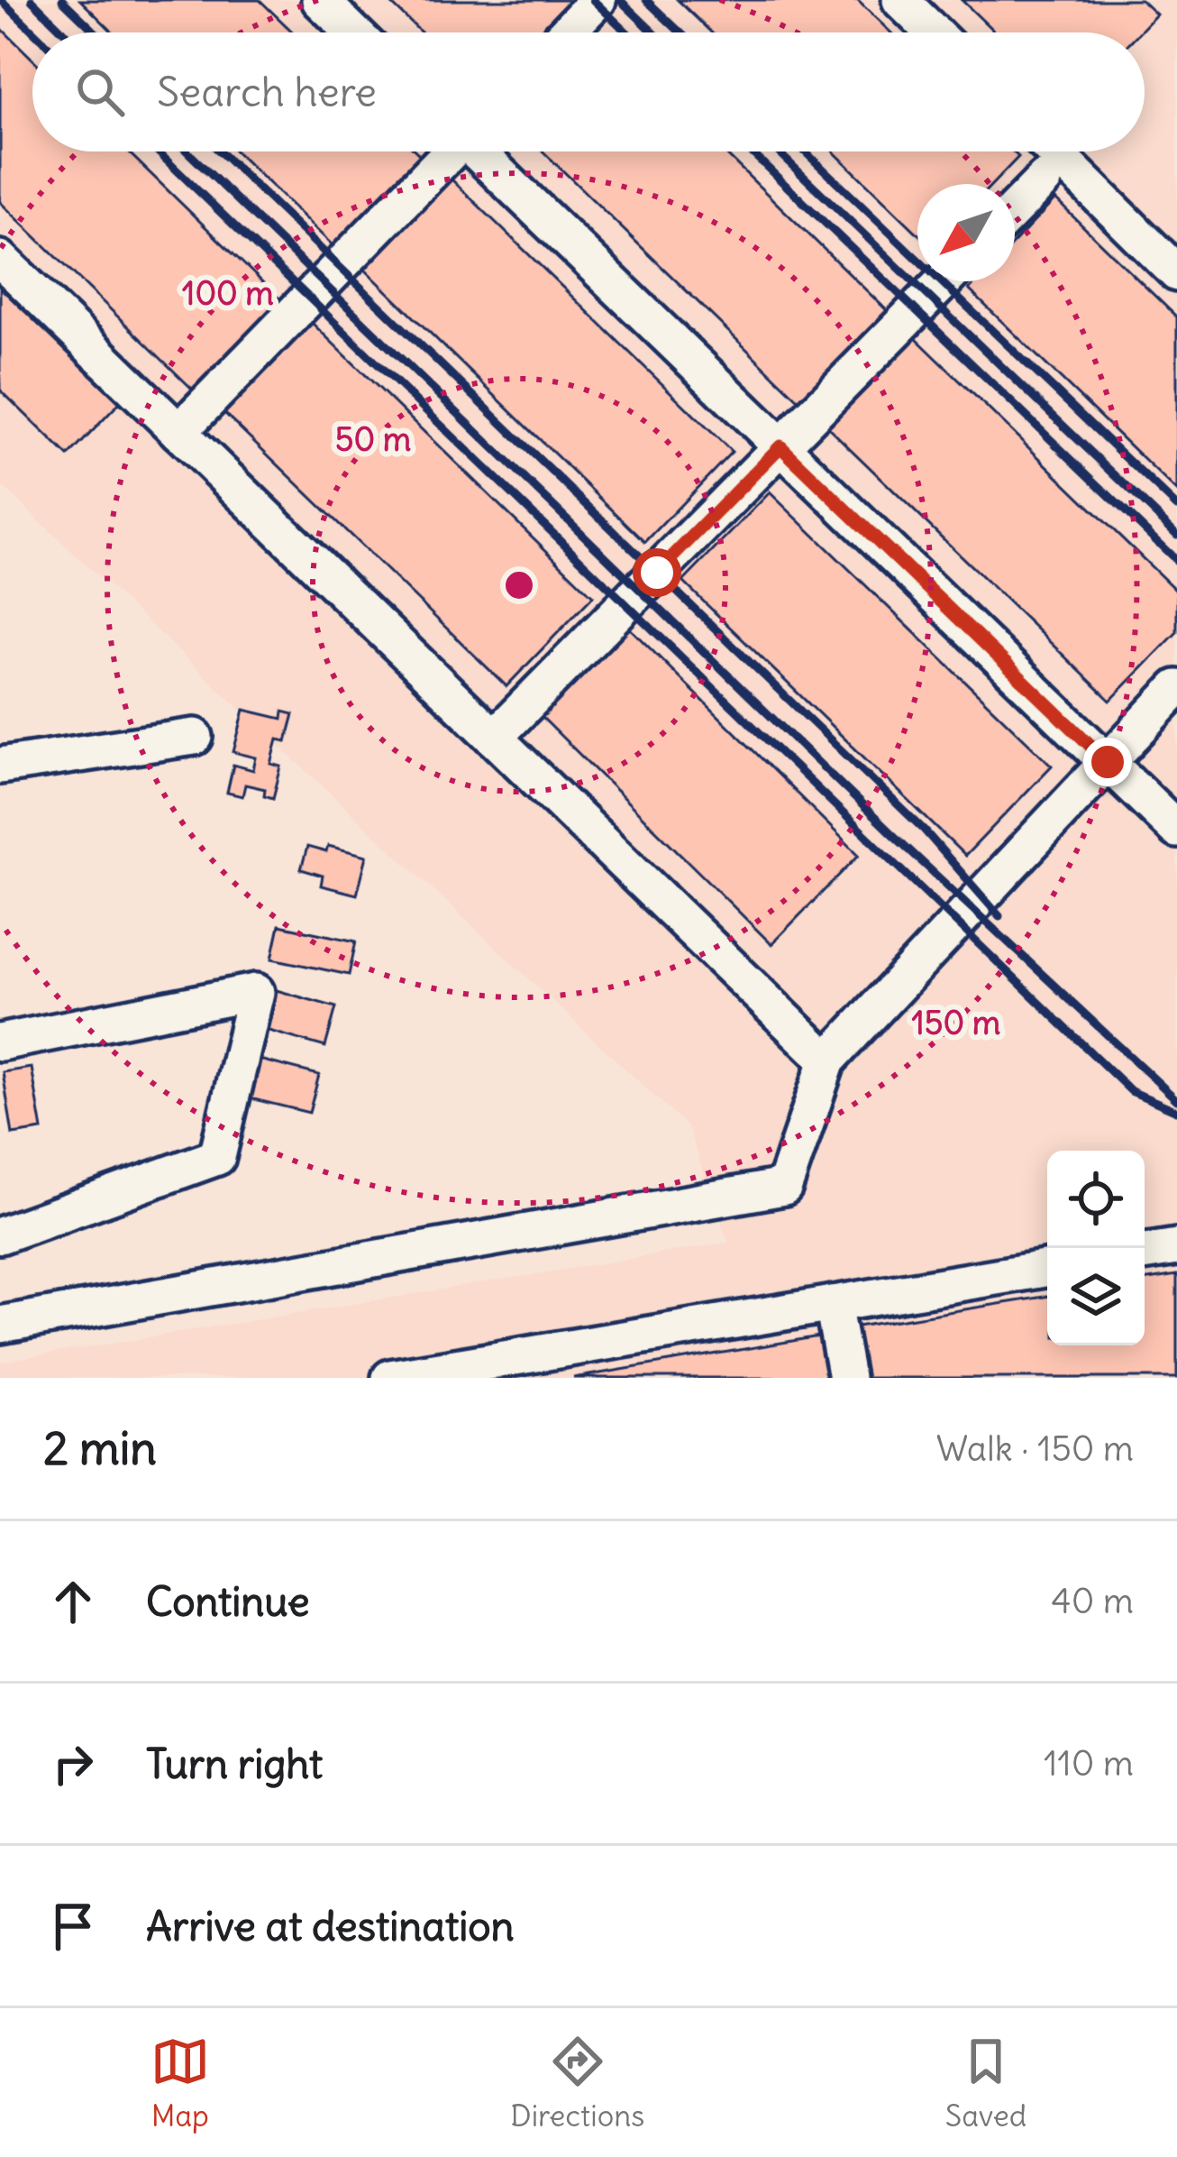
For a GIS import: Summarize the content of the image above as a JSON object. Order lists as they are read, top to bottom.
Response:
{
  "north": "bottom left",
  "page": {
    "search": "Search here",
    "heading": ["2 min", "Walk · 150 m"],
    "list": [
      ["Continue", "40 m"],
      ["Turn right", "110 m"],
      "Arrive at destination"
    ],
    "nav": ["Map", "Directions", "Saved"]
  },
  "rings": ["100 m", "50 m", "150 m"]
}
